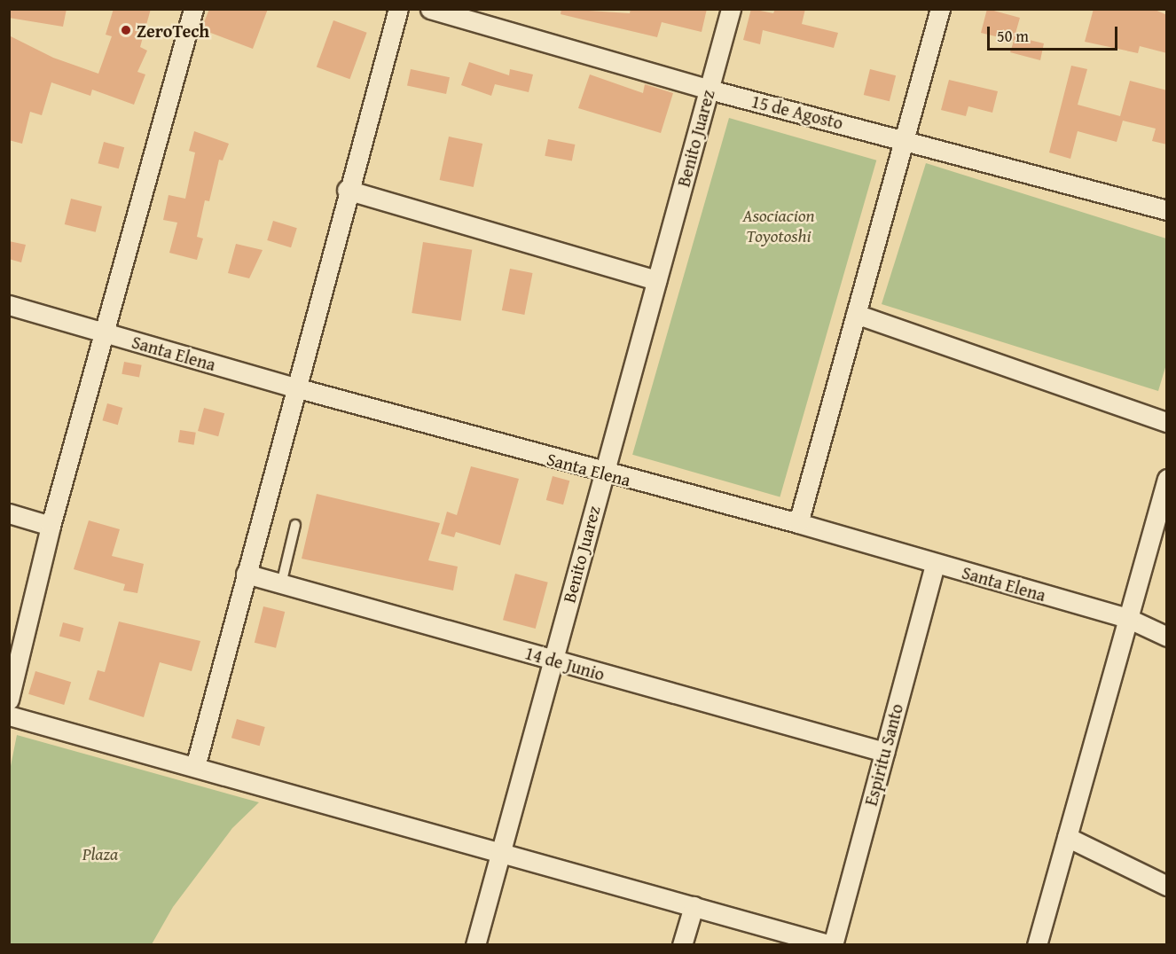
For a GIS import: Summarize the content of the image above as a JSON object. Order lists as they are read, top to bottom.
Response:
{
  "streets": {
    "street": [
      "15 de Agosto",
      "Benito Juarez",
      "Santa Elena",
      "14 de Junio",
      "Espiritu Santo"
    ]
  },
  "crossings": [
    ["15 de Agosto", "Benito Juarez"],
    ["Benito Juarez", "Santa Elena"],
    ["Benito Juarez", "14 de Junio"],
    ["Santa Elena", "Espiritu Santo"],
    ["14 de Junio", "Espiritu Santo"]
  ],
  "parks": ["Asociacion Toyotoshi", "Plaza"],
  "places": ["ZeroTech"],
  "scale_bar": "50 m"
}
